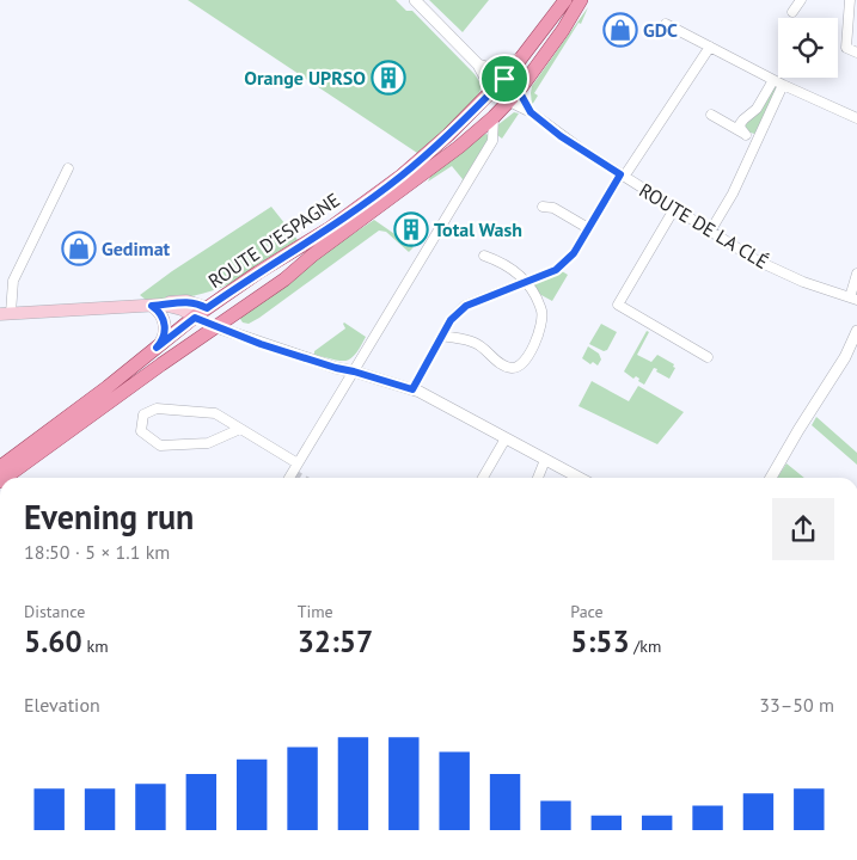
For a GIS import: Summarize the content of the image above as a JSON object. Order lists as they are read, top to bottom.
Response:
{
  "streets": {
    "main road": ["ROUTE D'ESPAGNE"],
    "street": ["ROUTE DE LA CLÉ"]
  },
  "crossings": [
    ["ROUTE DE LA CLÉ", "ROUTE D'ESPAGNE"]
  ],
  "places": {
    "shop": ["GDC", "Gedimat"],
    "building": ["Orange UPRSO", "Total Wash"]
  },
  "page": {
    "heading": ["Evening run", "18:50 · 5 × 1.1 km"],
    "stats": [
      ["Distance", "5.60 km"],
      ["Time", "32:57"],
      ["Pace", "5:53 /km"]
    ],
    "chart": ["Elevation", "33–50 m"]
  }
}
